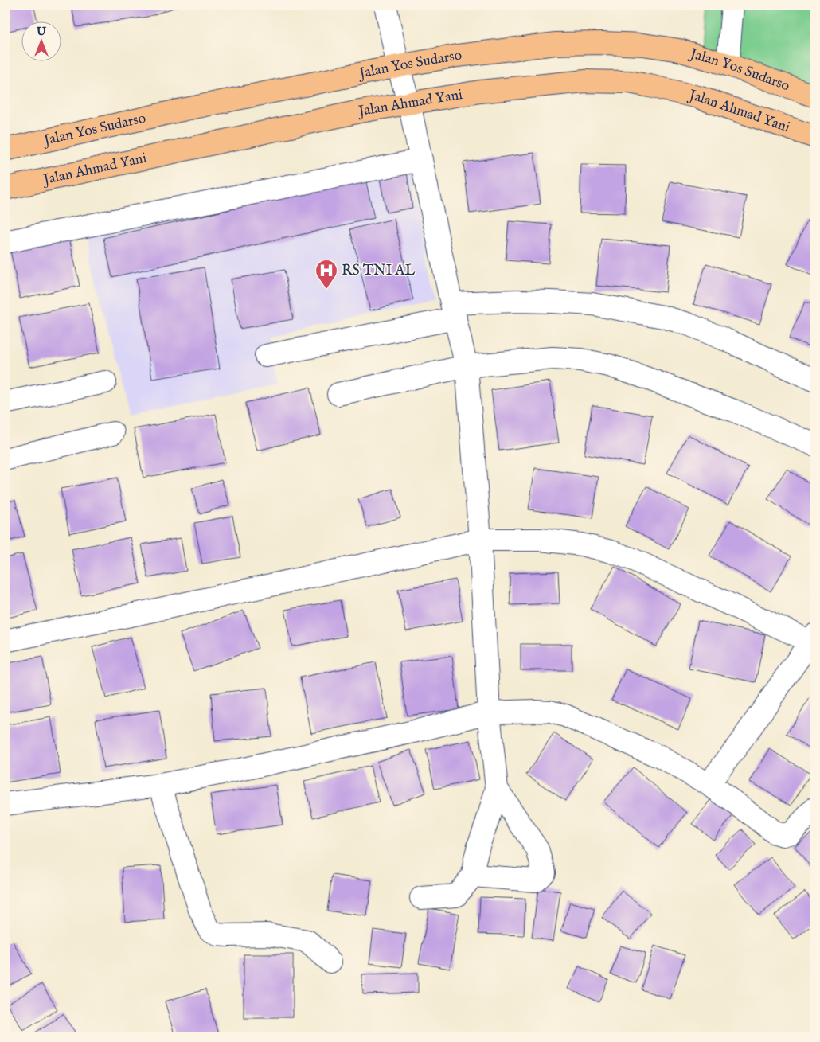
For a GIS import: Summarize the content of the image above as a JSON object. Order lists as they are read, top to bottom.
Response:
{
  "streets": {
    "highway": ["Jalan Yos Sudarso", "Jalan Ahmad Yani"]
  },
  "places": {
    "hospital": ["RS TNI AL"]
  },
  "north": "top"
}
